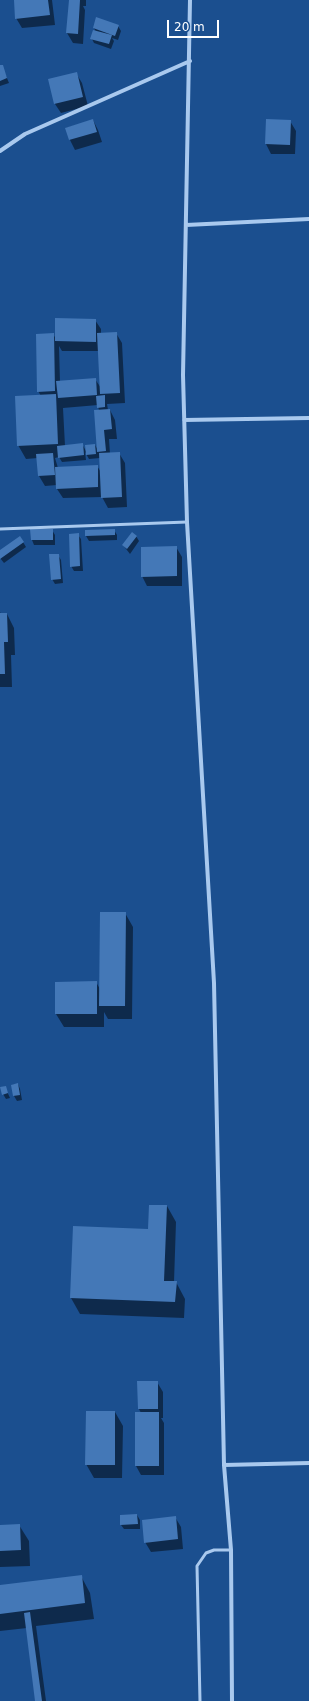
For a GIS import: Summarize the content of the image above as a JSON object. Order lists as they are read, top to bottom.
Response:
{
  "scale_bar": "20 m"
}
